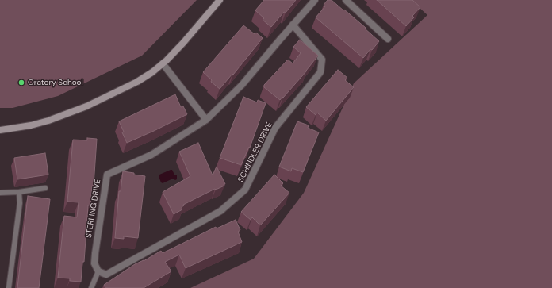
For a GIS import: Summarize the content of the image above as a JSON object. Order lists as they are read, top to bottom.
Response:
{
  "streets": {
    "street": ["SCHINDLER DRIVE", "STERLING DRIVE"]
  },
  "crossings": [
    ["SCHINDLER DRIVE", "STERLING DRIVE"]
  ],
  "places": ["Oratory School"]
}
